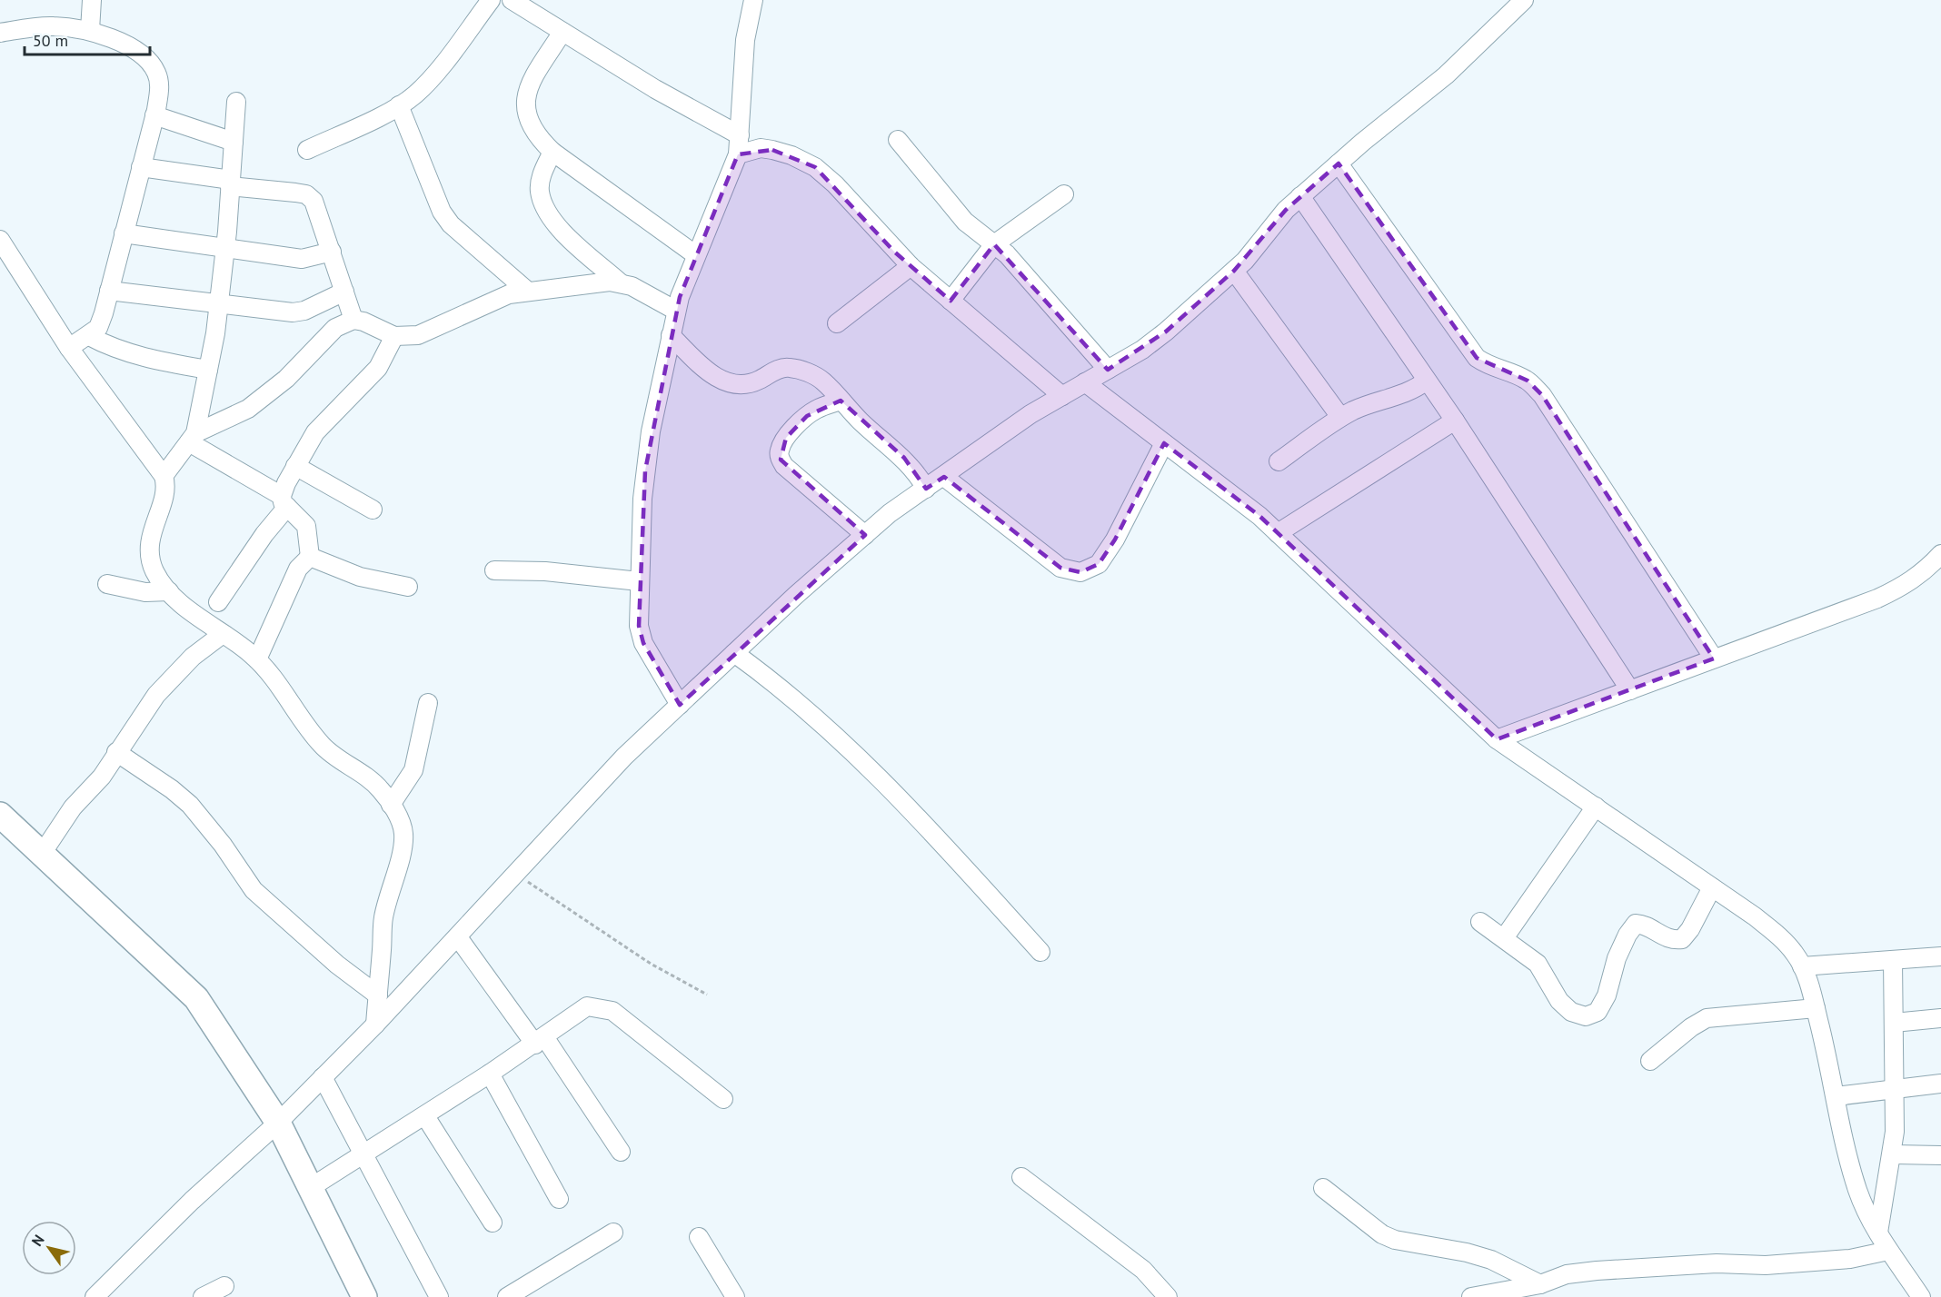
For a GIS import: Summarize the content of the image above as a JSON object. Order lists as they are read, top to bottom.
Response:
{
  "scale_bar": "50 m",
  "north": "top left"
}
